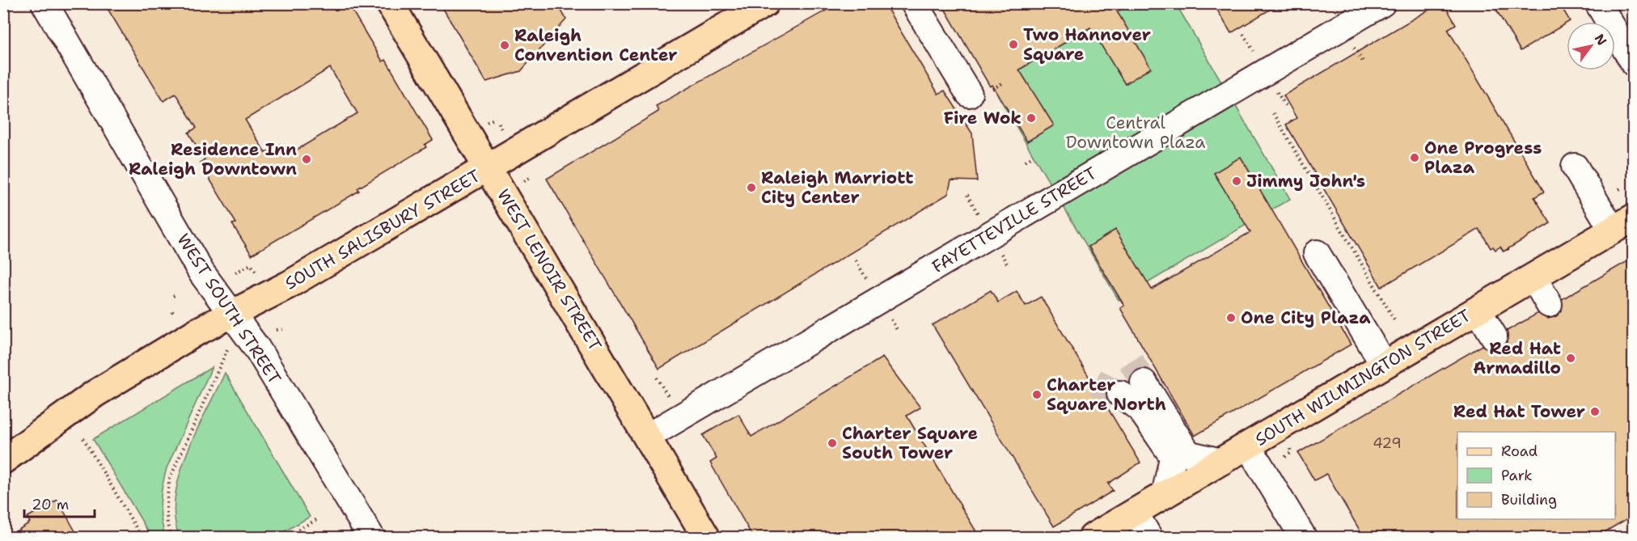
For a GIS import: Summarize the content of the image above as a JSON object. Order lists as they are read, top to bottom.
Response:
{
  "streets": {
    "main road": ["SOUTH SALISBURY STREET", "WEST LENOIR STREET", "SOUTH WILMINGTON STREET"],
    "street": ["FAYETTEVILLE STREET", "WEST SOUTH STREET"]
  },
  "crossings": [
    ["FAYETTEVILLE STREET", "WEST LENOIR STREET"],
    ["SOUTH SALISBURY STREET", "WEST LENOIR STREET"],
    ["SOUTH SALISBURY STREET", "WEST SOUTH STREET"]
  ],
  "parks": ["Central Downtown Plaza"],
  "places": [
    "Two Hannover Square",
    "Raleigh Convention Center",
    "Fire Wok",
    "One Progress Plaza",
    "Residence Inn Raleigh Downtown",
    "Jimmy John's",
    "Raleigh Marriott City Center",
    "One City Plaza",
    "Red Hat Armadillo",
    "Charter Square North",
    "Red Hat Tower",
    "Charter Square South Tower"
  ],
  "house_numbers": ["429"],
  "legend": ["Road", "Park", "Building"],
  "scale_bar": "20 m",
  "north": "top right"
}
